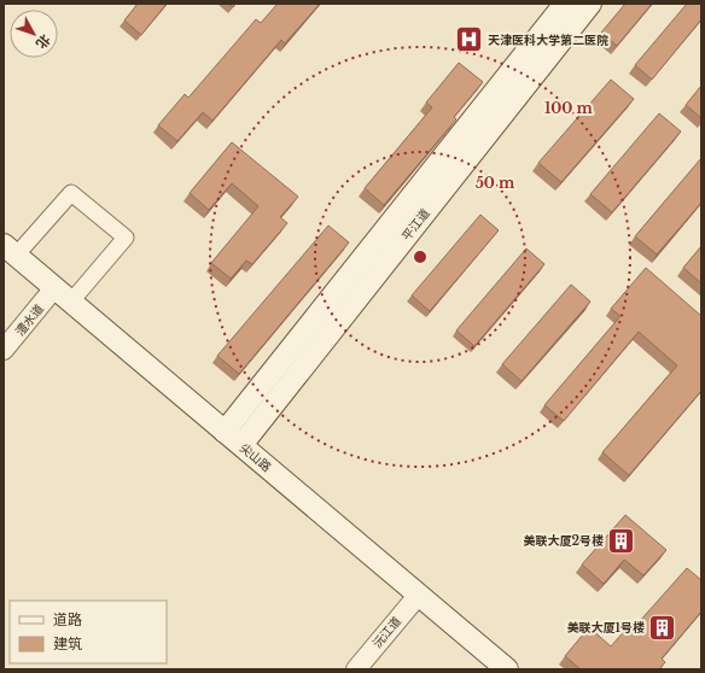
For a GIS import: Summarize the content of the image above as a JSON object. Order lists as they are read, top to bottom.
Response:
{
  "streets": {
    "main road": ["平江道", "尖山路"],
    "street": ["澧水道", "沅江道"]
  },
  "crossings": [
    ["平江道", "尖山路"],
    ["澧水道", "尖山路"],
    ["尖山路", "沅江道"]
  ],
  "places": {
    "hospital": ["天津医科大学第二医院"],
    "building": ["美联大厦2号楼", "美联大厦1号楼"]
  },
  "legend": ["道路", "建筑"],
  "north": "bottom right",
  "rings": ["100 m", "50 m"]
}
